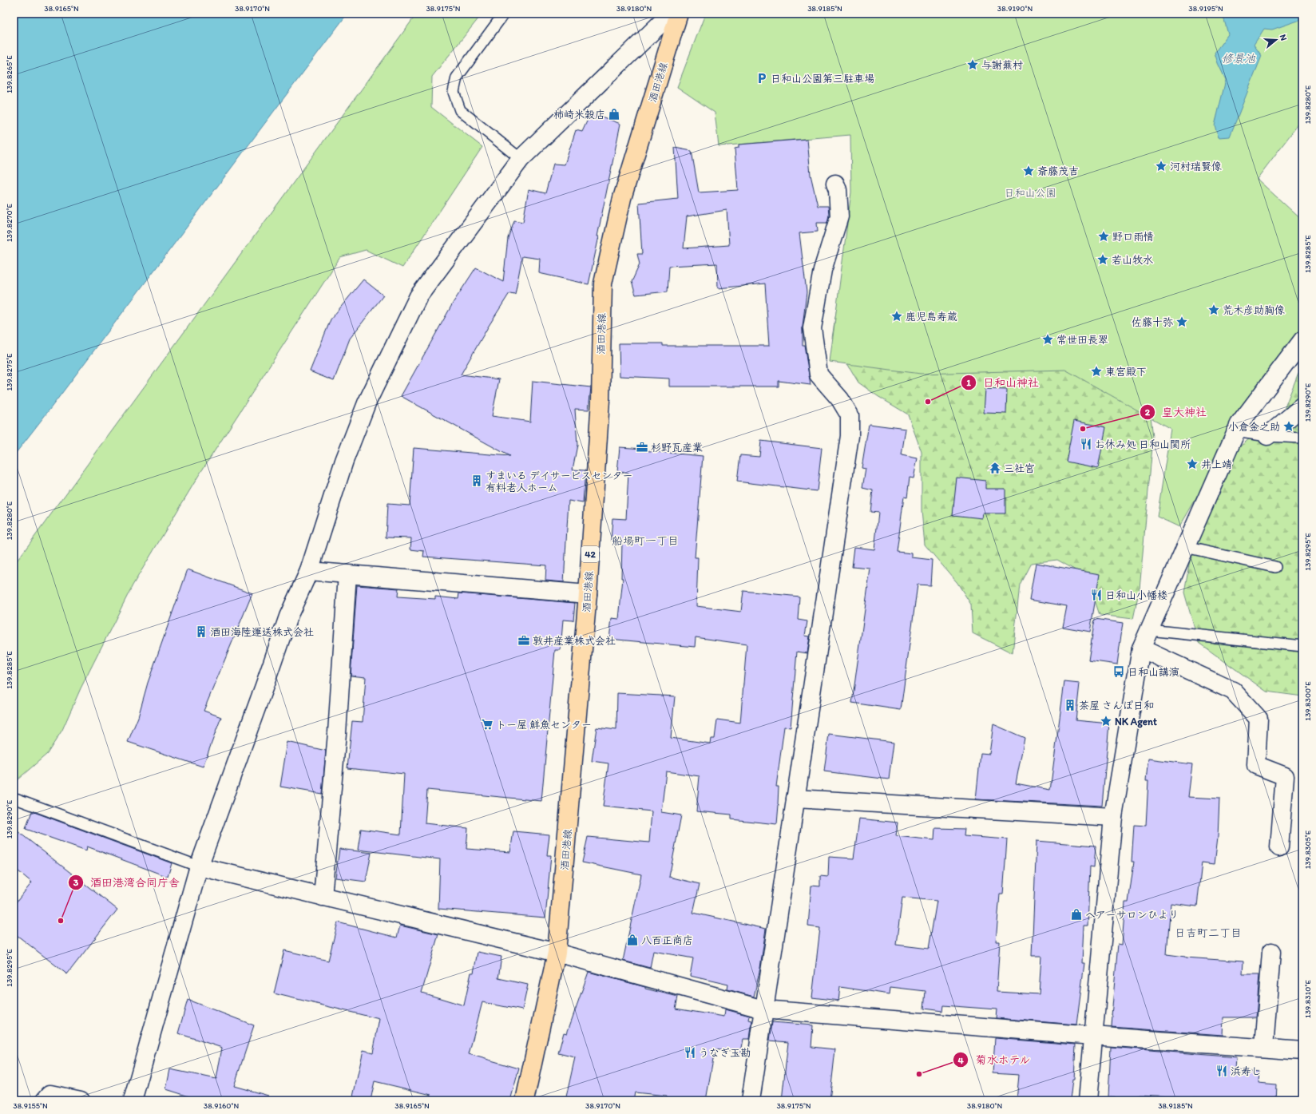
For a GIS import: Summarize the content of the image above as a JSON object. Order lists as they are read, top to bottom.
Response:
{
  "streets": {
    "main road": ["酒田港線", "42"]
  },
  "districts": ["船場町一丁目", "日吉町二丁目"],
  "water": ["修景池"],
  "parks": ["日和山公園"],
  "places": {
    "place": [
      "与謝蕪村",
      "河村瑞賢像",
      "斎藤茂吉",
      "野口雨情",
      "若山牧水",
      "荒木彦助胸像",
      "鹿児島寿蔵",
      "佐藤十弥",
      "常世田長翠",
      "東宮殿下",
      "小倉金之助",
      "井上靖",
      "NK Agent"
    ],
    "parking": ["日和山公園第三駐車場"],
    "shop": ["柿崎米穀店", "ヘアーサロンひより", "八百正商店"],
    "other": [
      "日和山神社",
      "皇大神社",
      "酒田港湾合同庁舎",
      "菊水ホテル"
    ],
    "restaurant": [
      "お休み処 日和山関所",
      "日和山小幡楼",
      "うなぎ玉勘",
      "浜寿し"
    ],
    "office": ["杉野瓦産業", "敦井産業株式会社"],
    "temple": ["三社宮"],
    "building": ["すまいる デイサービスセンター 有料老人ホーム", "酒田海陸運送株式会社", "茶屋 さんぽ日和"],
    "bus stop": ["日和山講演"],
    "supermarket": ["トー屋 鮮魚センター"]
  },
  "north": "right",
  "coordinates": [
    "38.9165°N",
    "38.9170°N",
    "38.9175°N",
    "38.9180°N",
    "38.9185°N",
    "38.9190°N",
    "38.9195°N",
    "139.8265°E",
    "139.8280°E",
    "139.8270°E",
    "139.8285°E",
    "139.8275°E",
    "139.8290°E",
    "139.8295°E",
    "139.8300°E",
    "139.8305°E",
    "139.8310°E",
    "38.9155°N",
    "38.9160°N"
  ]
}
